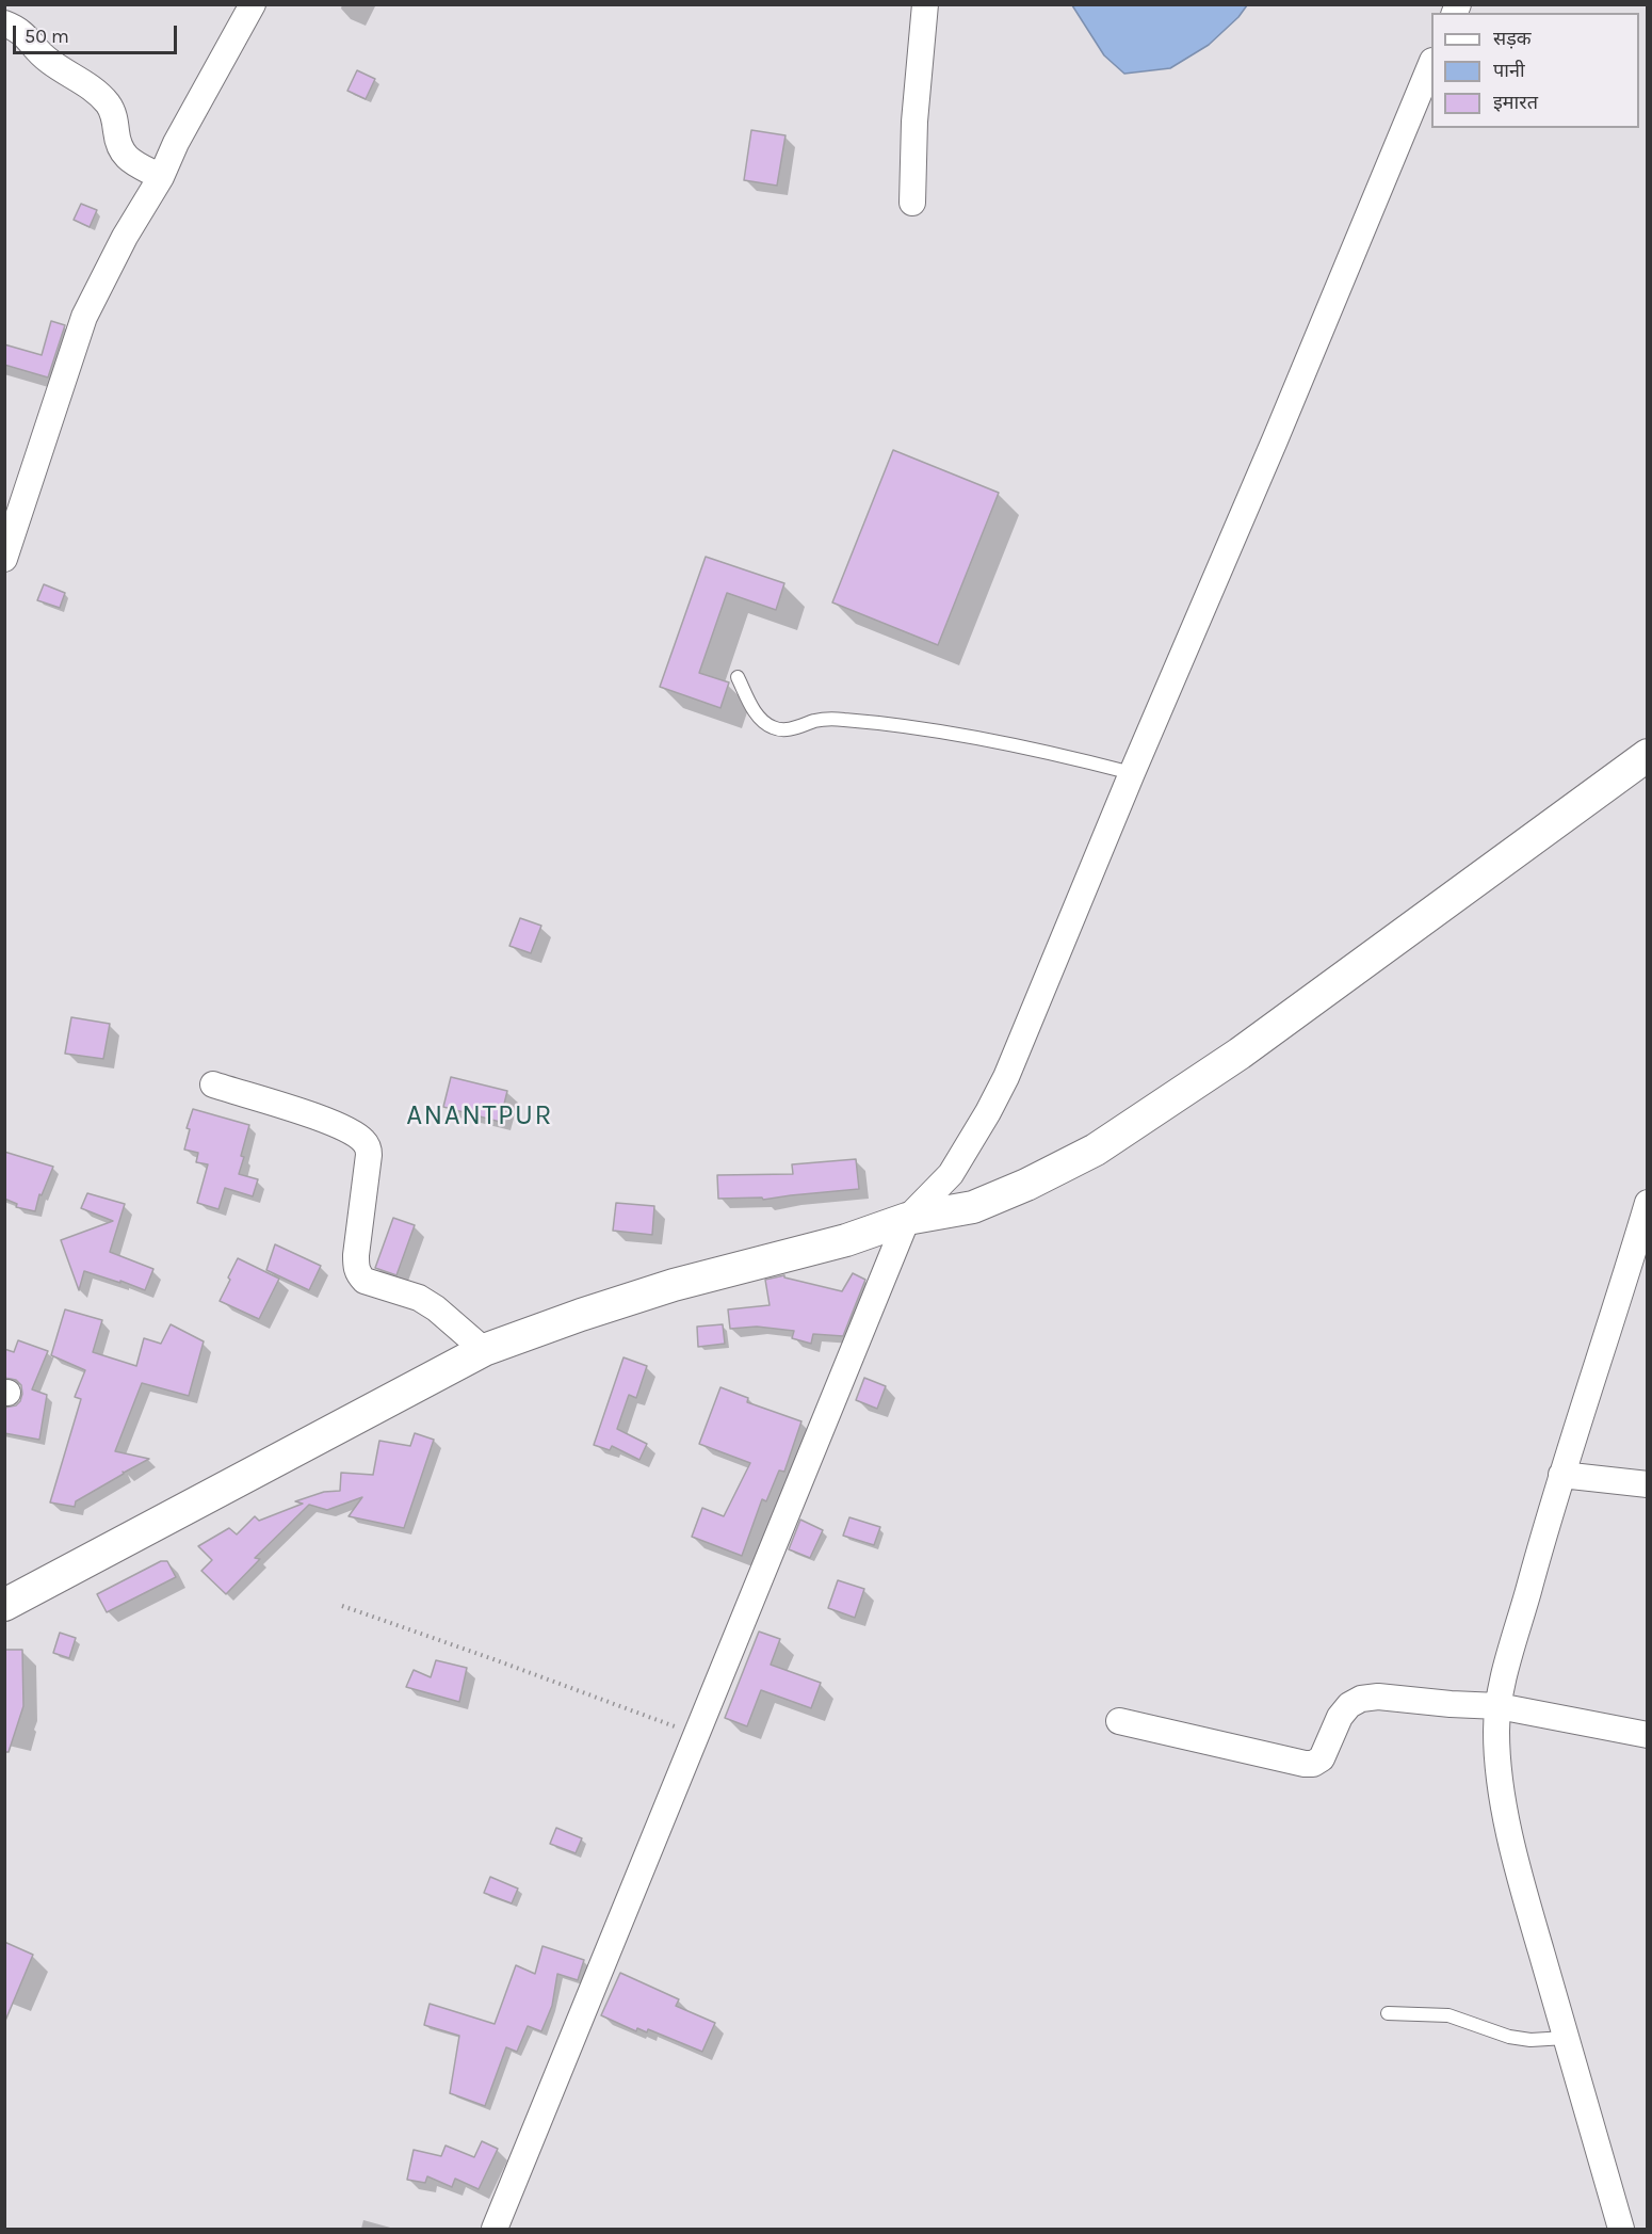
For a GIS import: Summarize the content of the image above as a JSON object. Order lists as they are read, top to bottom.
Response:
{
  "districts": ["ANANTPUR"],
  "legend": ["सड़क", "पानी", "इमारत"],
  "scale_bar": "50 m"
}
